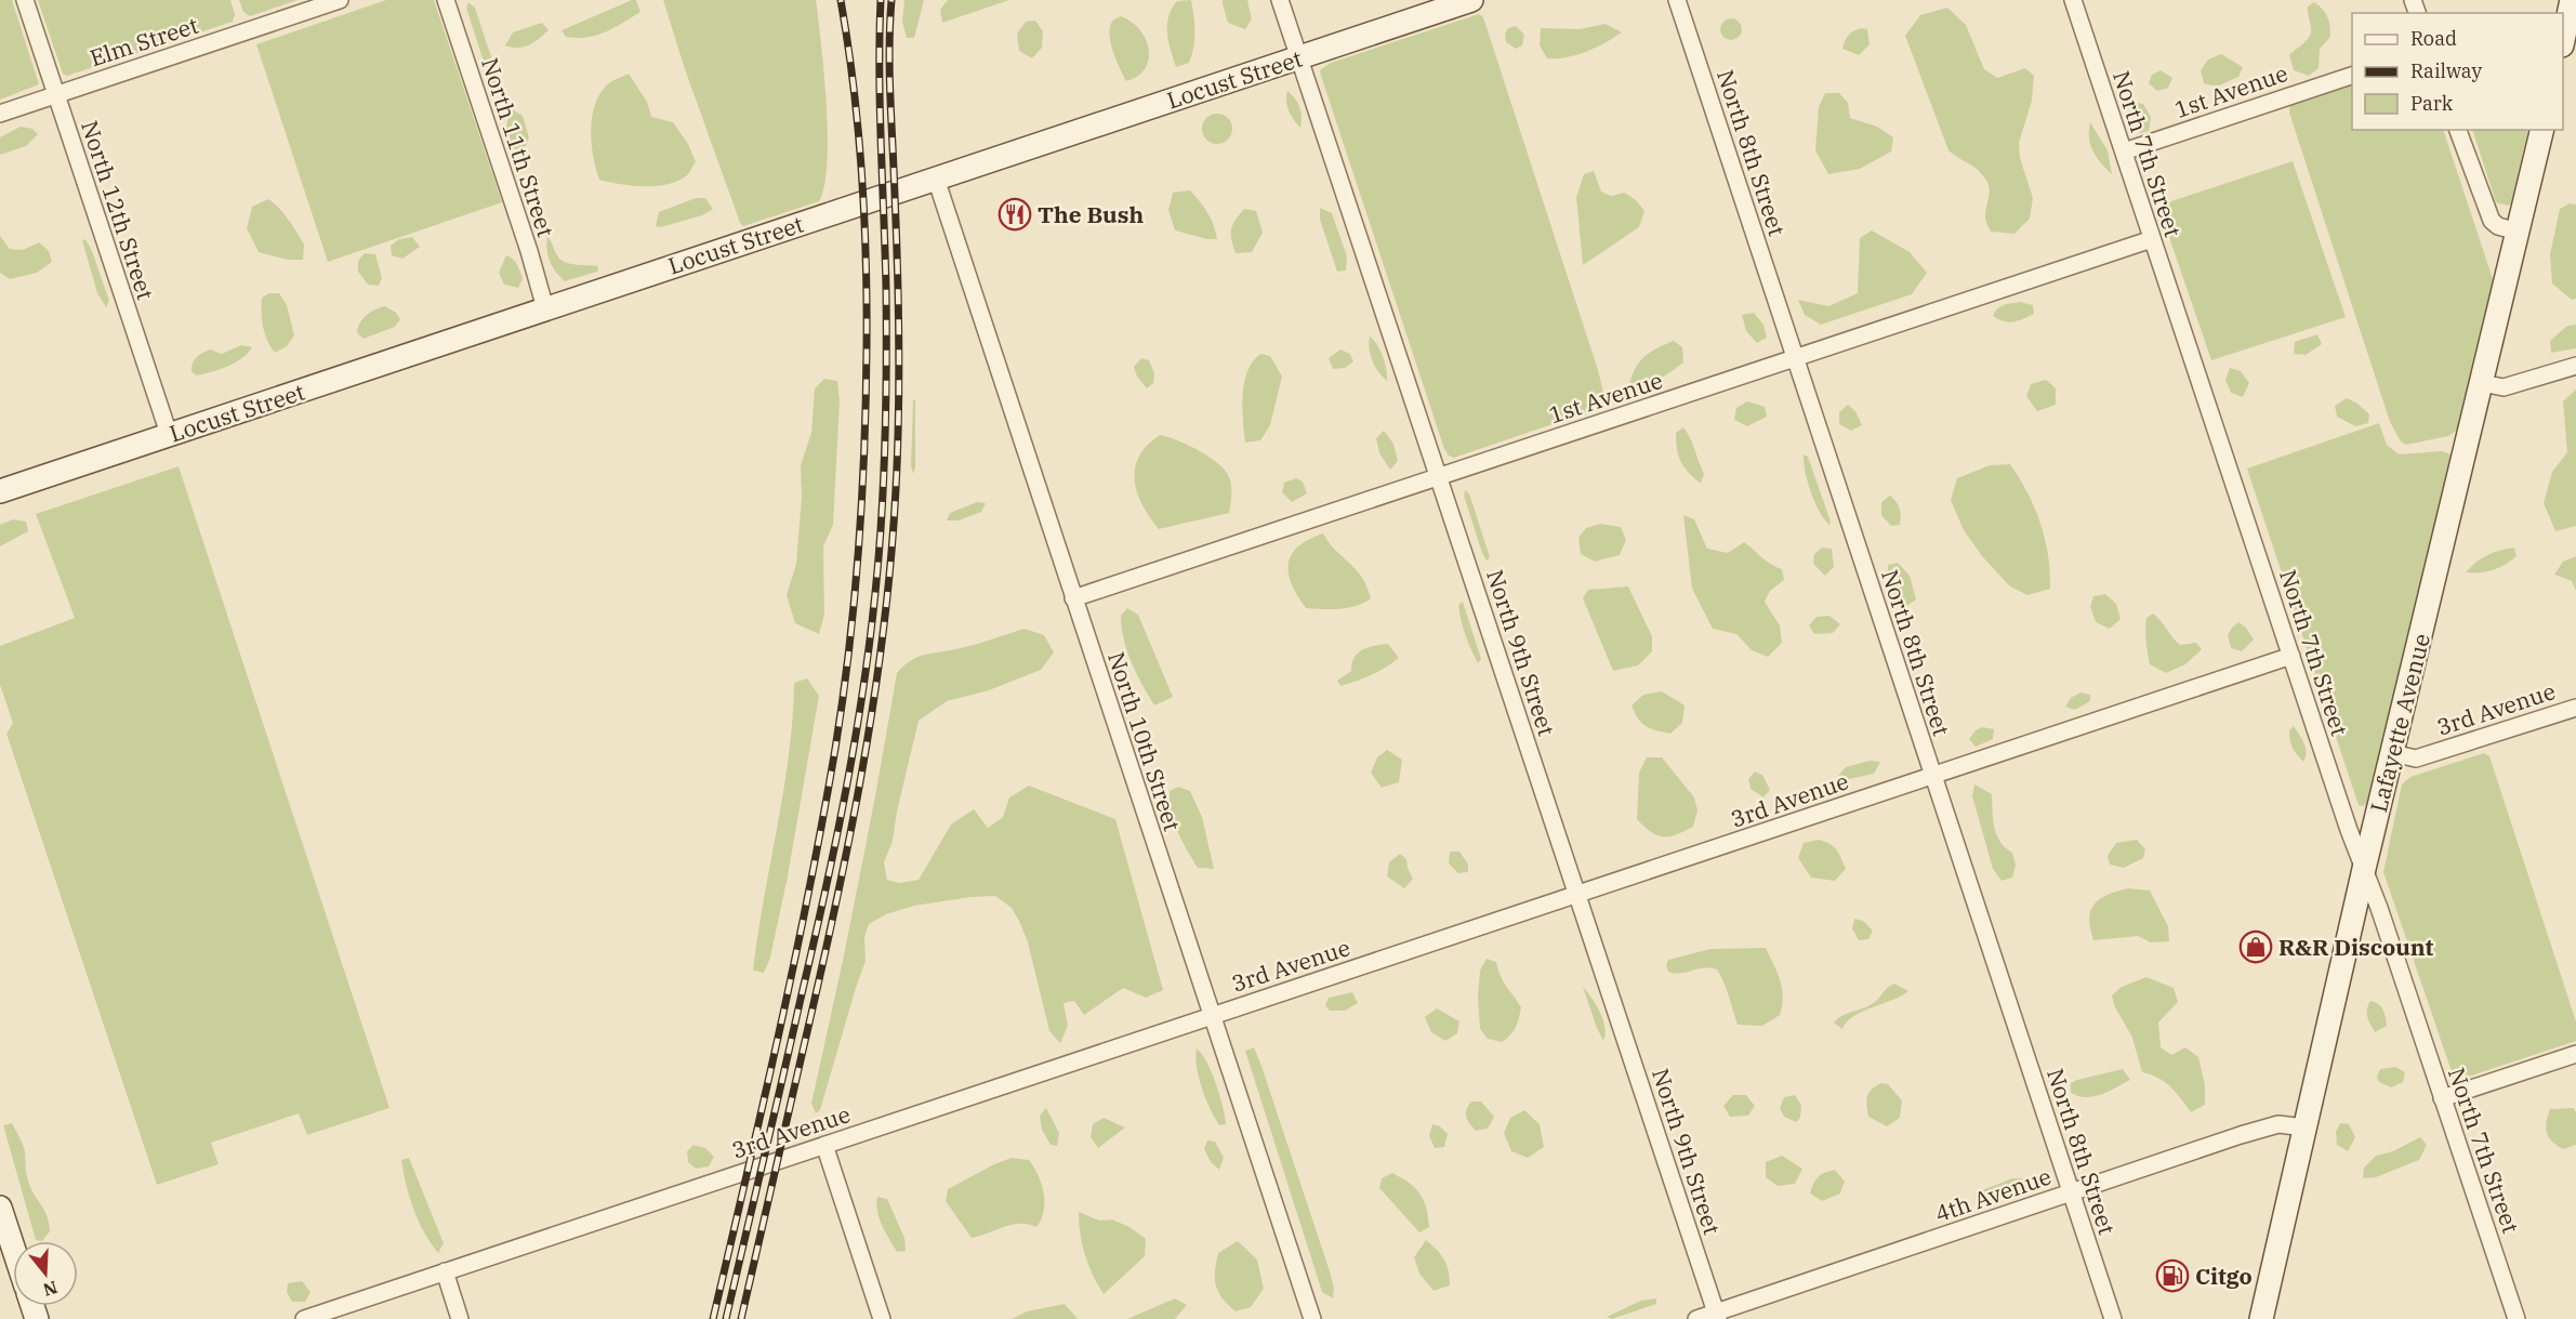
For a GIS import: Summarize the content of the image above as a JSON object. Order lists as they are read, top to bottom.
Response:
{
  "streets": {
    "street": [
      "Elm Street",
      "Locust Street",
      "1st Avenue",
      "North 11th Street",
      "North 8th Street",
      "North 7th Street",
      "North 12th Street",
      "North 9th Street",
      "3rd Avenue",
      "Lafayette Avenue",
      "North 10th Street",
      "4th Avenue"
    ]
  },
  "crossings": [
    ["Elm Street", "North 12th Street"],
    ["Locust Street", "North 11th Street"],
    ["Locust Street", "North 12th Street"],
    ["Locust Street", "North 9th Street"],
    ["Locust Street", "North 10th Street"],
    ["1st Avenue", "North 8th Street"],
    ["1st Avenue", "North 7th Street"],
    ["1st Avenue", "North 9th Street"],
    ["1st Avenue", "North 10th Street"],
    ["North 8th Street", "3rd Avenue"],
    ["North 8th Street", "4th Avenue"],
    ["North 7th Street", "3rd Avenue"],
    ["North 7th Street", "Lafayette Avenue"],
    ["North 9th Street", "3rd Avenue"],
    ["North 9th Street", "4th Avenue"],
    ["3rd Avenue", "Lafayette Avenue"],
    ["3rd Avenue", "North 10th Street"],
    ["Lafayette Avenue", "4th Avenue"]
  ],
  "places": {
    "restaurant": ["The Bush"],
    "shop": ["R&R Discount"],
    "fuel station": ["Citgo"]
  },
  "legend": ["Road", "Railway", "Park"],
  "north": "bottom"
}
